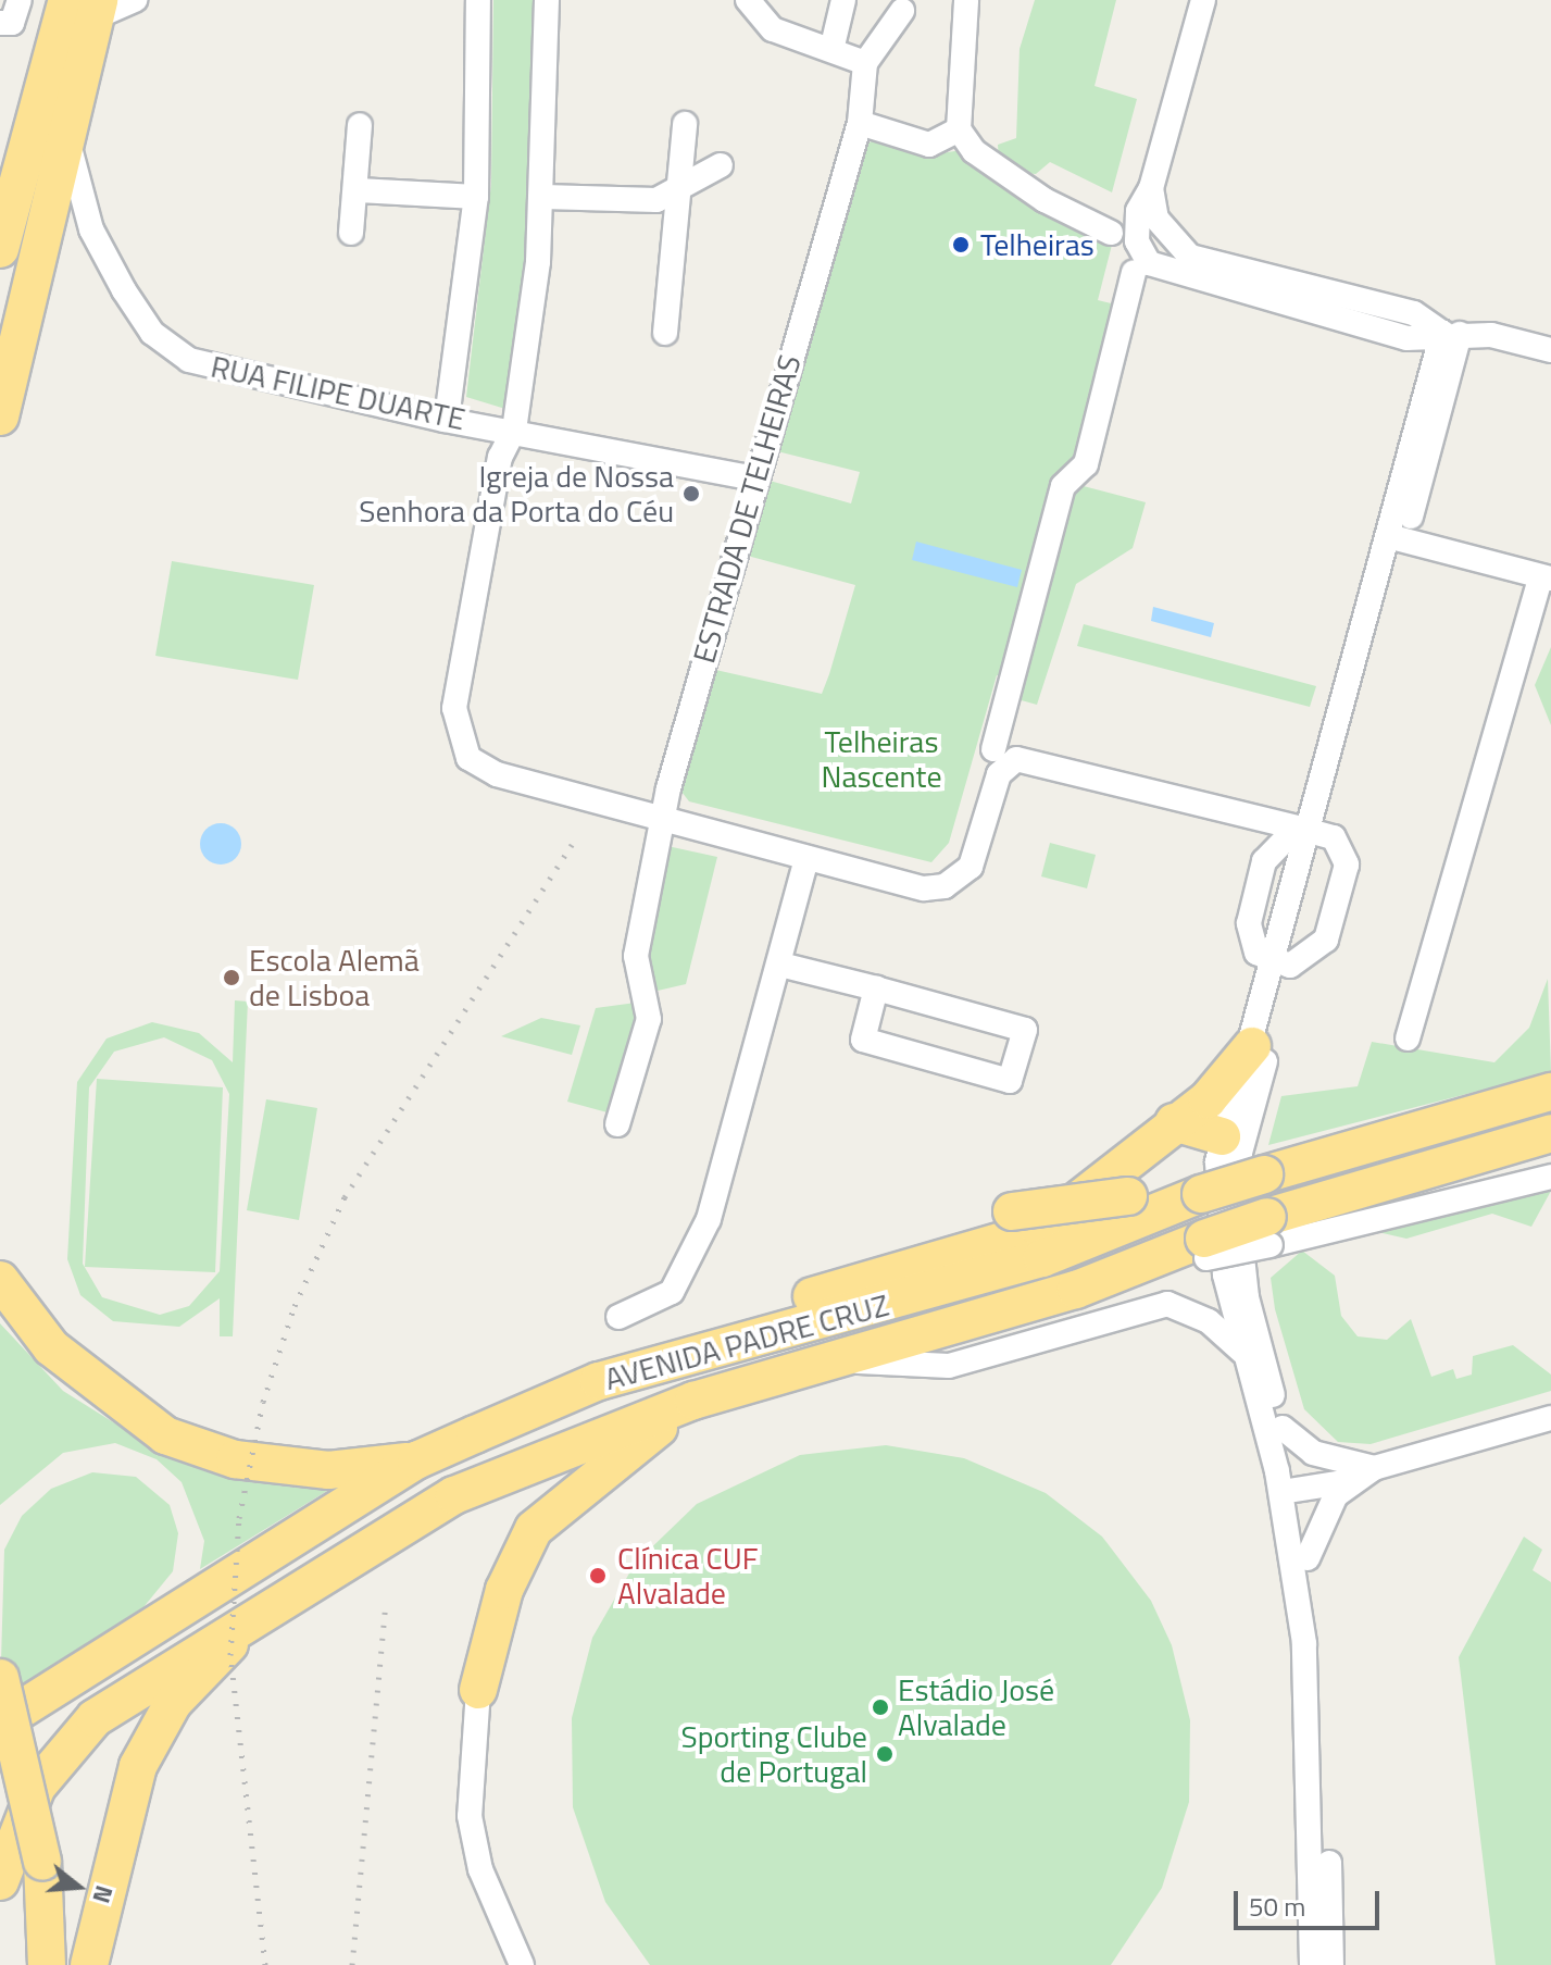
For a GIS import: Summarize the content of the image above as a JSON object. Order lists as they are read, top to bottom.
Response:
{
  "streets": {
    "highway": ["AVENIDA PADRE CRUZ"],
    "street": ["RUA FILIPE DUARTE", "ESTRADA DE TELHEIRAS"]
  },
  "crossings": [
    ["RUA FILIPE DUARTE", "ESTRADA DE TELHEIRAS"]
  ],
  "parks": ["Telheiras Nascente"],
  "places": [
    "Telheiras",
    "Igreja de Nossa Senhora da Porta do Céu",
    "Escola Alemã de Lisboa",
    "Clínica CUF Alvalade",
    "Estádio José Alvalade",
    "Sporting Clube de Portugal"
  ],
  "scale_bar": "50 m",
  "north": "right"
}
